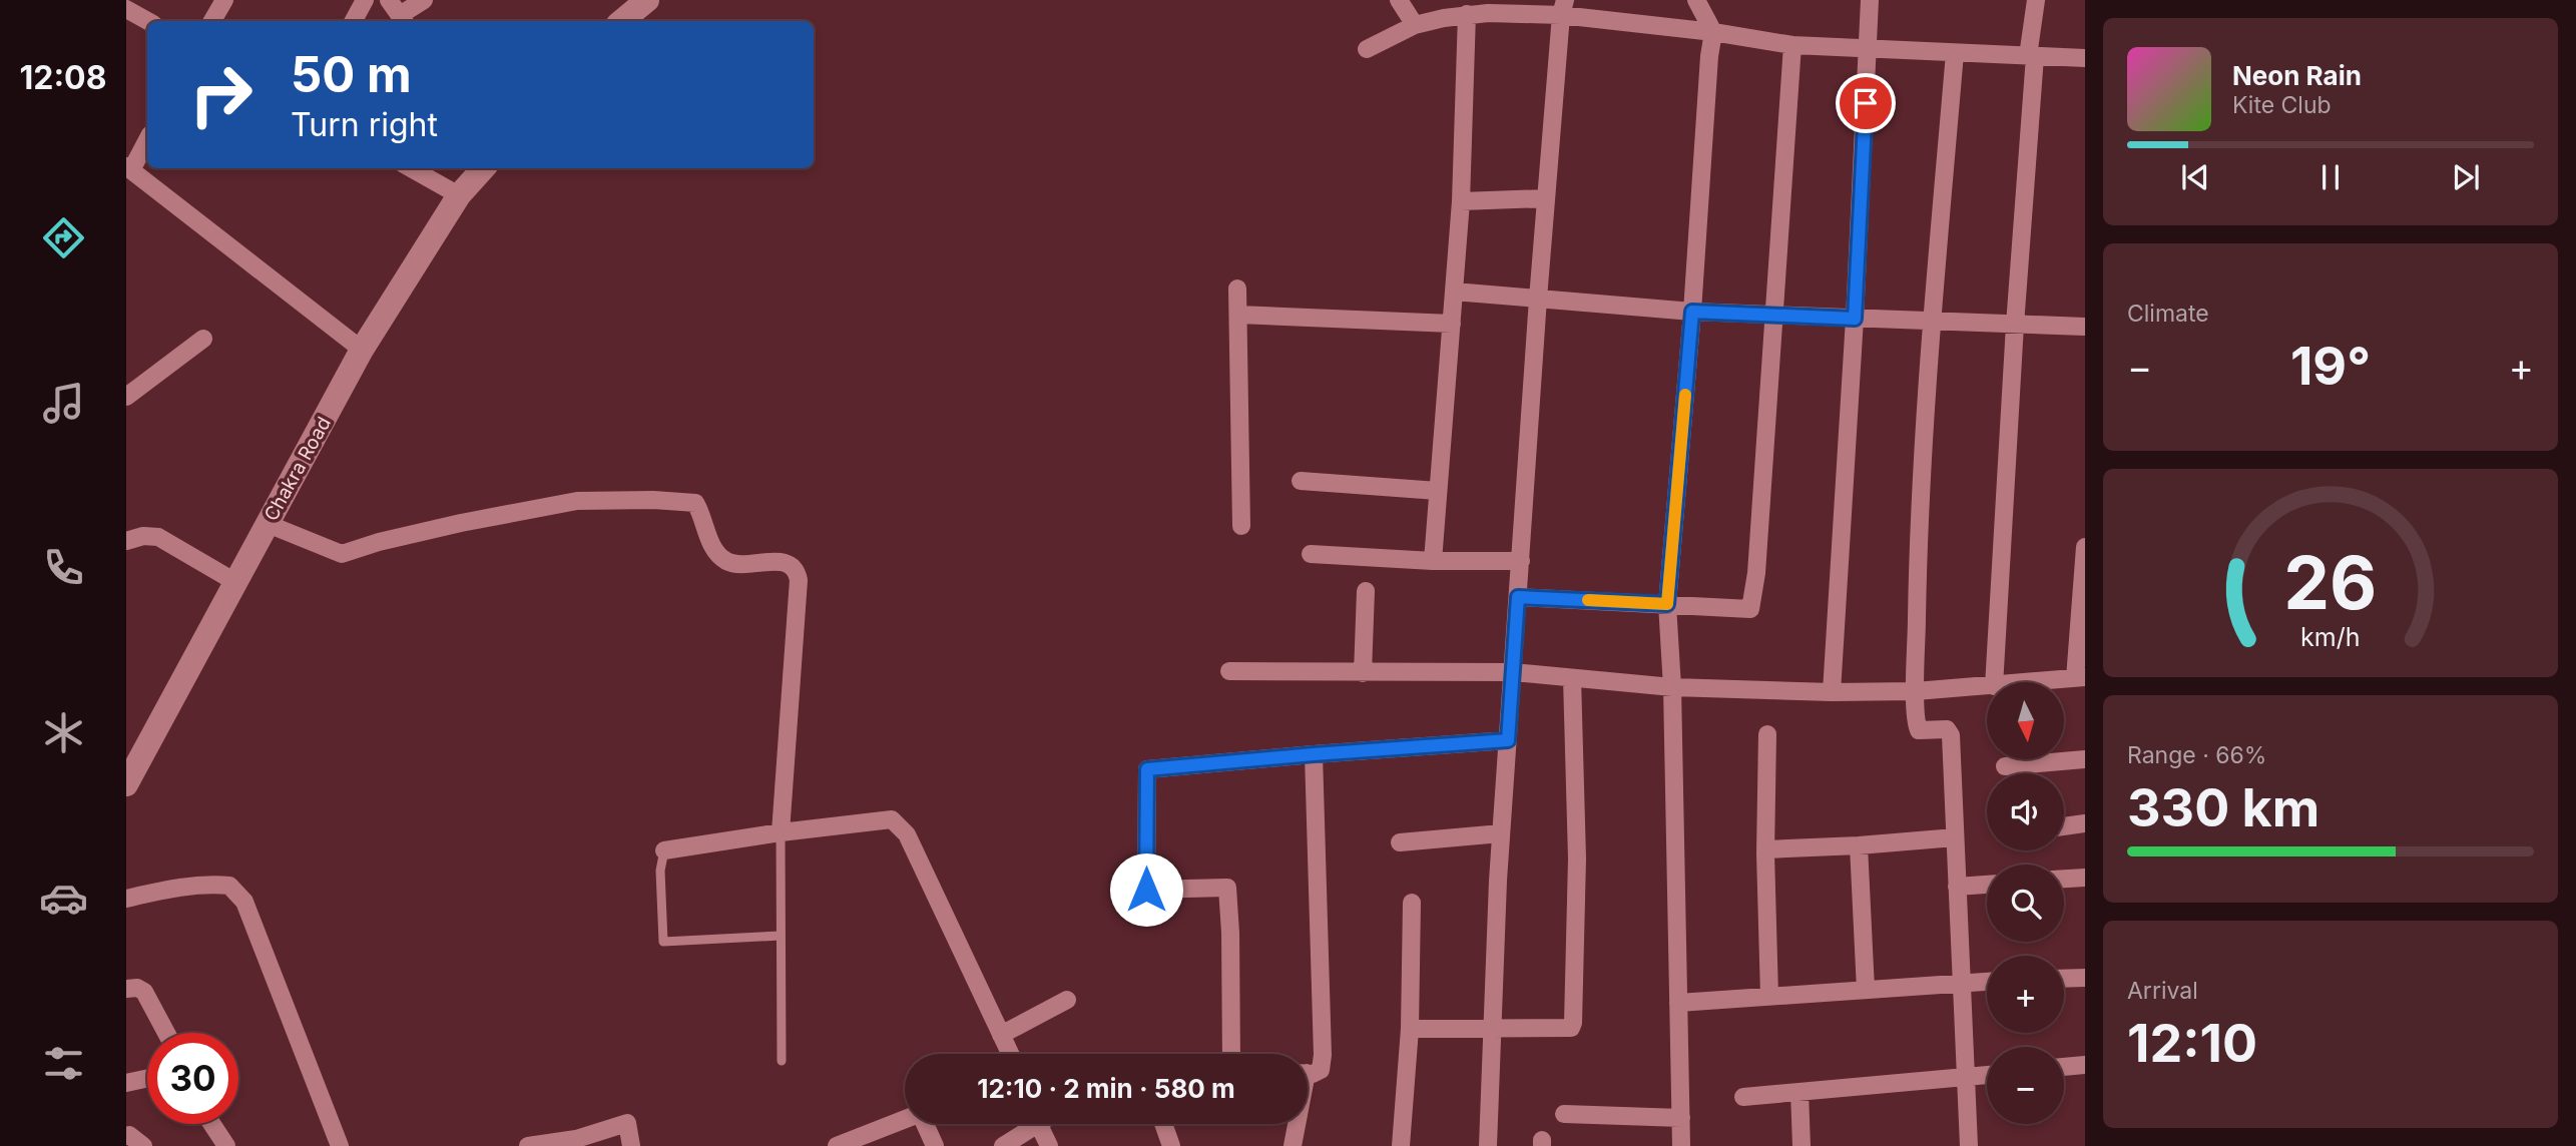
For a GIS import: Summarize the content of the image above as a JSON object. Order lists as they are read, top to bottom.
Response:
{
  "streets": {
    "main road": ["Chakra Road"]
  },
  "north": "bottom",
  "page": {
    "tabs": "12:08",
    "turn": ["50 m", "Turn right"],
    "song": ["Neon Rain", "Kite Club"],
    "tile": [
      "Climate",
      ["Range · 66%", "330 km"],
      ["Arrival", "12:10"]
    ],
    "heat": ["−", "19°", "+"],
    "map_buttons": ["+", "−"],
    "limit": "30",
    "trip": "12:10 · 2 min · 580 m",
    "gauge": ["26", "km/h"]
  }
}
